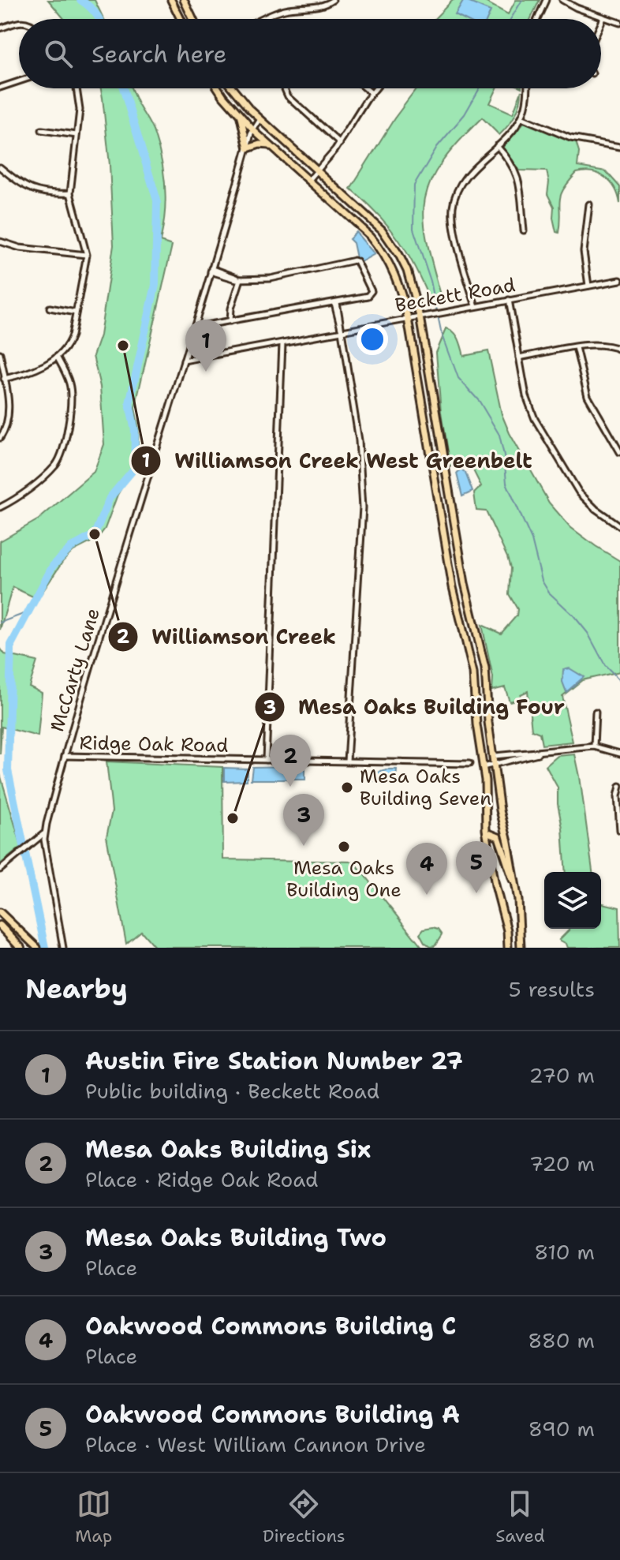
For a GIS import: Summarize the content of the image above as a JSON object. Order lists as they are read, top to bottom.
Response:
{
  "streets": {
    "street": ["Beckett Road", "McCarty Lane", "Ridge Oak Road"]
  },
  "crossings": [
    ["Beckett Road", "McCarty Lane"],
    ["McCarty Lane", "Ridge Oak Road"]
  ],
  "places": [
    "Williamson Creek West Greenbelt",
    "Williamson Creek",
    "Mesa Oaks Building Seven",
    "Mesa Oaks Building Four",
    "Mesa Oaks Building One"
  ],
  "page": {
    "search": "Search here",
    "pins": [
      "1",
      "2",
      "3",
      "5",
      "4"
    ],
    "heading": ["Nearby", "5 results"],
    "list": [
      {
        "mark": "1",
        "name": "Austin Fire Station Number 27",
        "note": "Public building · Beckett Road",
        "value": "270 m"
      },
      {
        "mark": "2",
        "name": "Mesa Oaks Building Six",
        "note": "Place · Ridge Oak Road",
        "value": "720 m"
      },
      {
        "mark": "3",
        "name": "Mesa Oaks Building Two",
        "note": "Place",
        "value": "810 m"
      },
      {
        "mark": "4",
        "name": "Oakwood Commons Building C",
        "note": "Place",
        "value": "880 m"
      },
      {
        "mark": "5",
        "name": "Oakwood Commons Building A",
        "note": "Place · West William Cannon Drive",
        "value": "890 m"
      }
    ],
    "nav": ["Map", "Directions", "Saved"]
  }
}
